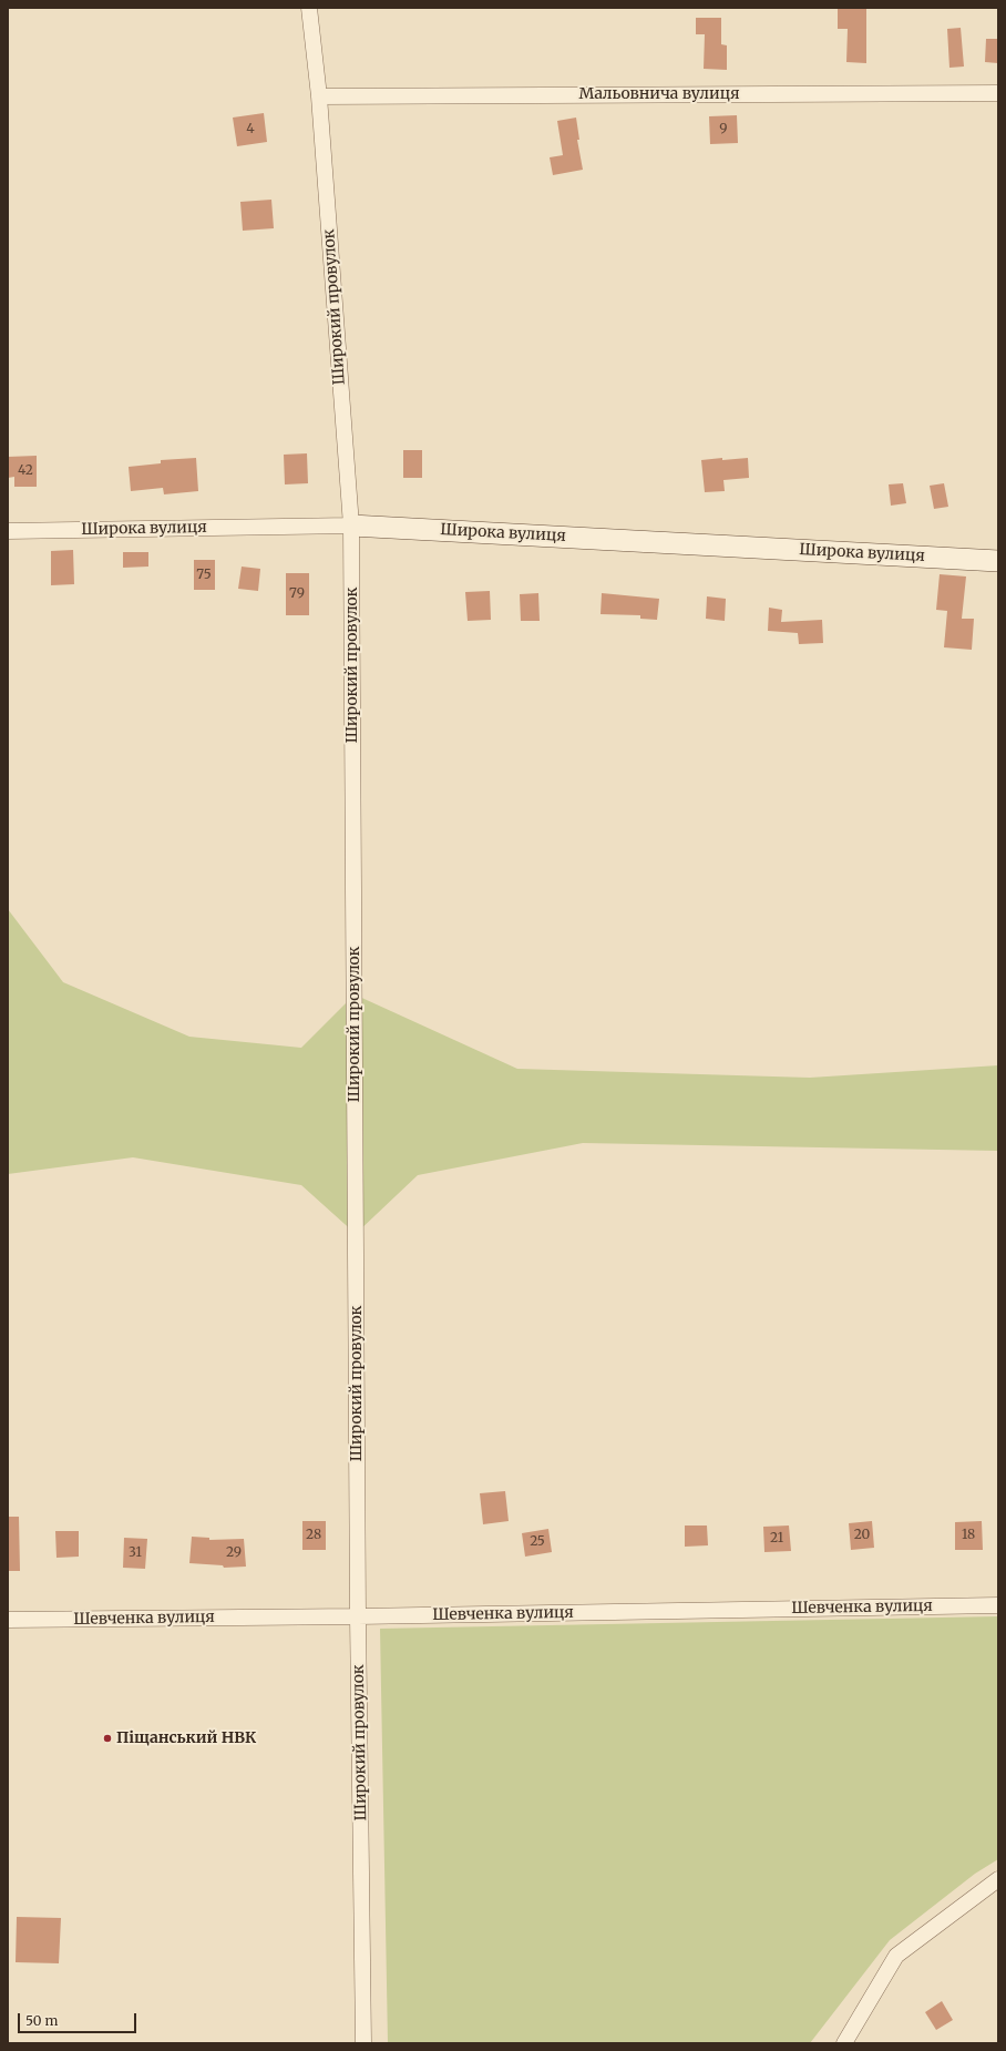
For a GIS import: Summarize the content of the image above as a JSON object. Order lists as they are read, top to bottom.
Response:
{
  "streets": {
    "street": [
      "Мальовнича вулиця",
      "Широкий провулок",
      "Широка вулиця",
      "Шевченка вулиця"
    ]
  },
  "crossings": [
    ["Мальовнича вулиця", "Широкий провулок"],
    ["Широкий провулок", "Широка вулиця"],
    ["Широкий провулок", "Шевченка вулиця"]
  ],
  "places": ["Піщанський НВК"],
  "house_numbers": [
    "4",
    "9",
    "42",
    "75",
    "79",
    "28",
    "20",
    "18",
    "21",
    "25",
    "31",
    "29"
  ],
  "scale_bar": "50 m"
}
